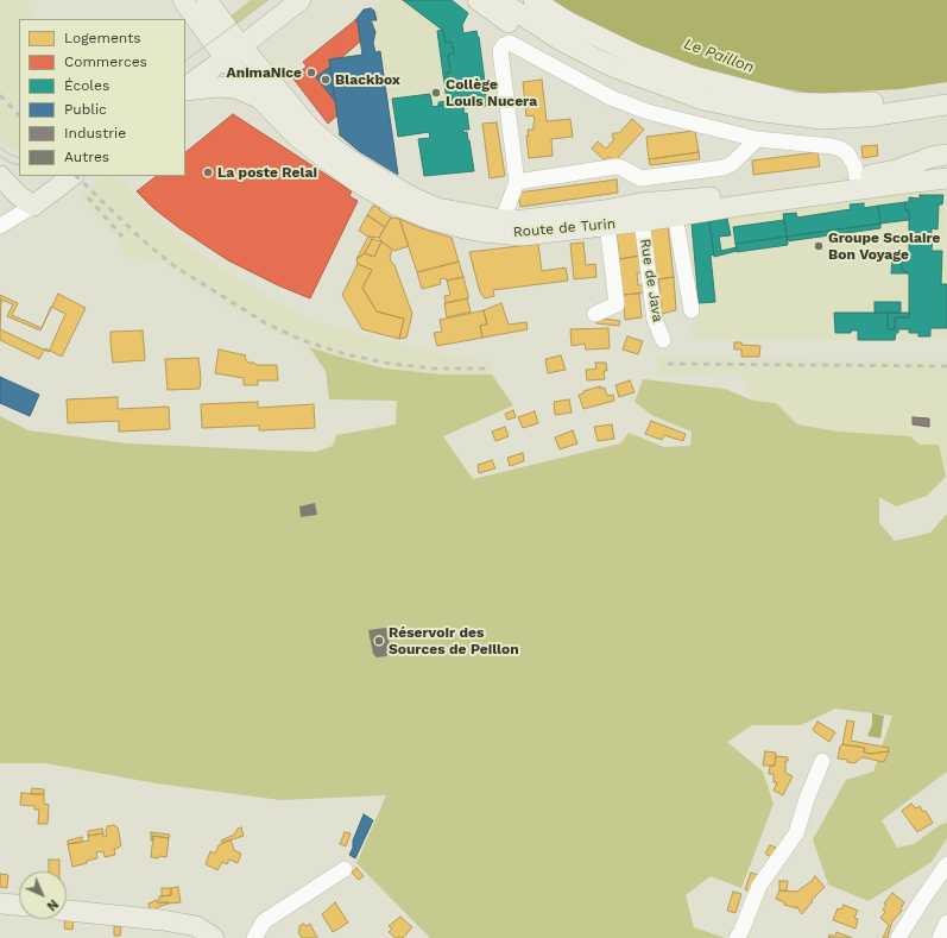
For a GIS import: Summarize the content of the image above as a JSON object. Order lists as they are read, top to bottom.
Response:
{
  "streets": {
    "main road": ["Route de Turin"],
    "street": ["Rue de Java"]
  },
  "crossings": [
    ["Route de Turin", "Rue de Java"]
  ],
  "water": ["Le Paillon"],
  "places": [
    "AnimaNice",
    "Blackbox",
    "Collège Louis Nucera",
    "La poste Relai",
    "Groupe Scolaire Bon Voyage",
    "Réservoir des Sources de Peillon"
  ],
  "legend": [
    "Logements",
    "Commerces",
    "Écoles",
    "Public",
    "Industrie",
    "Autres"
  ],
  "north": "bottom right"
}
